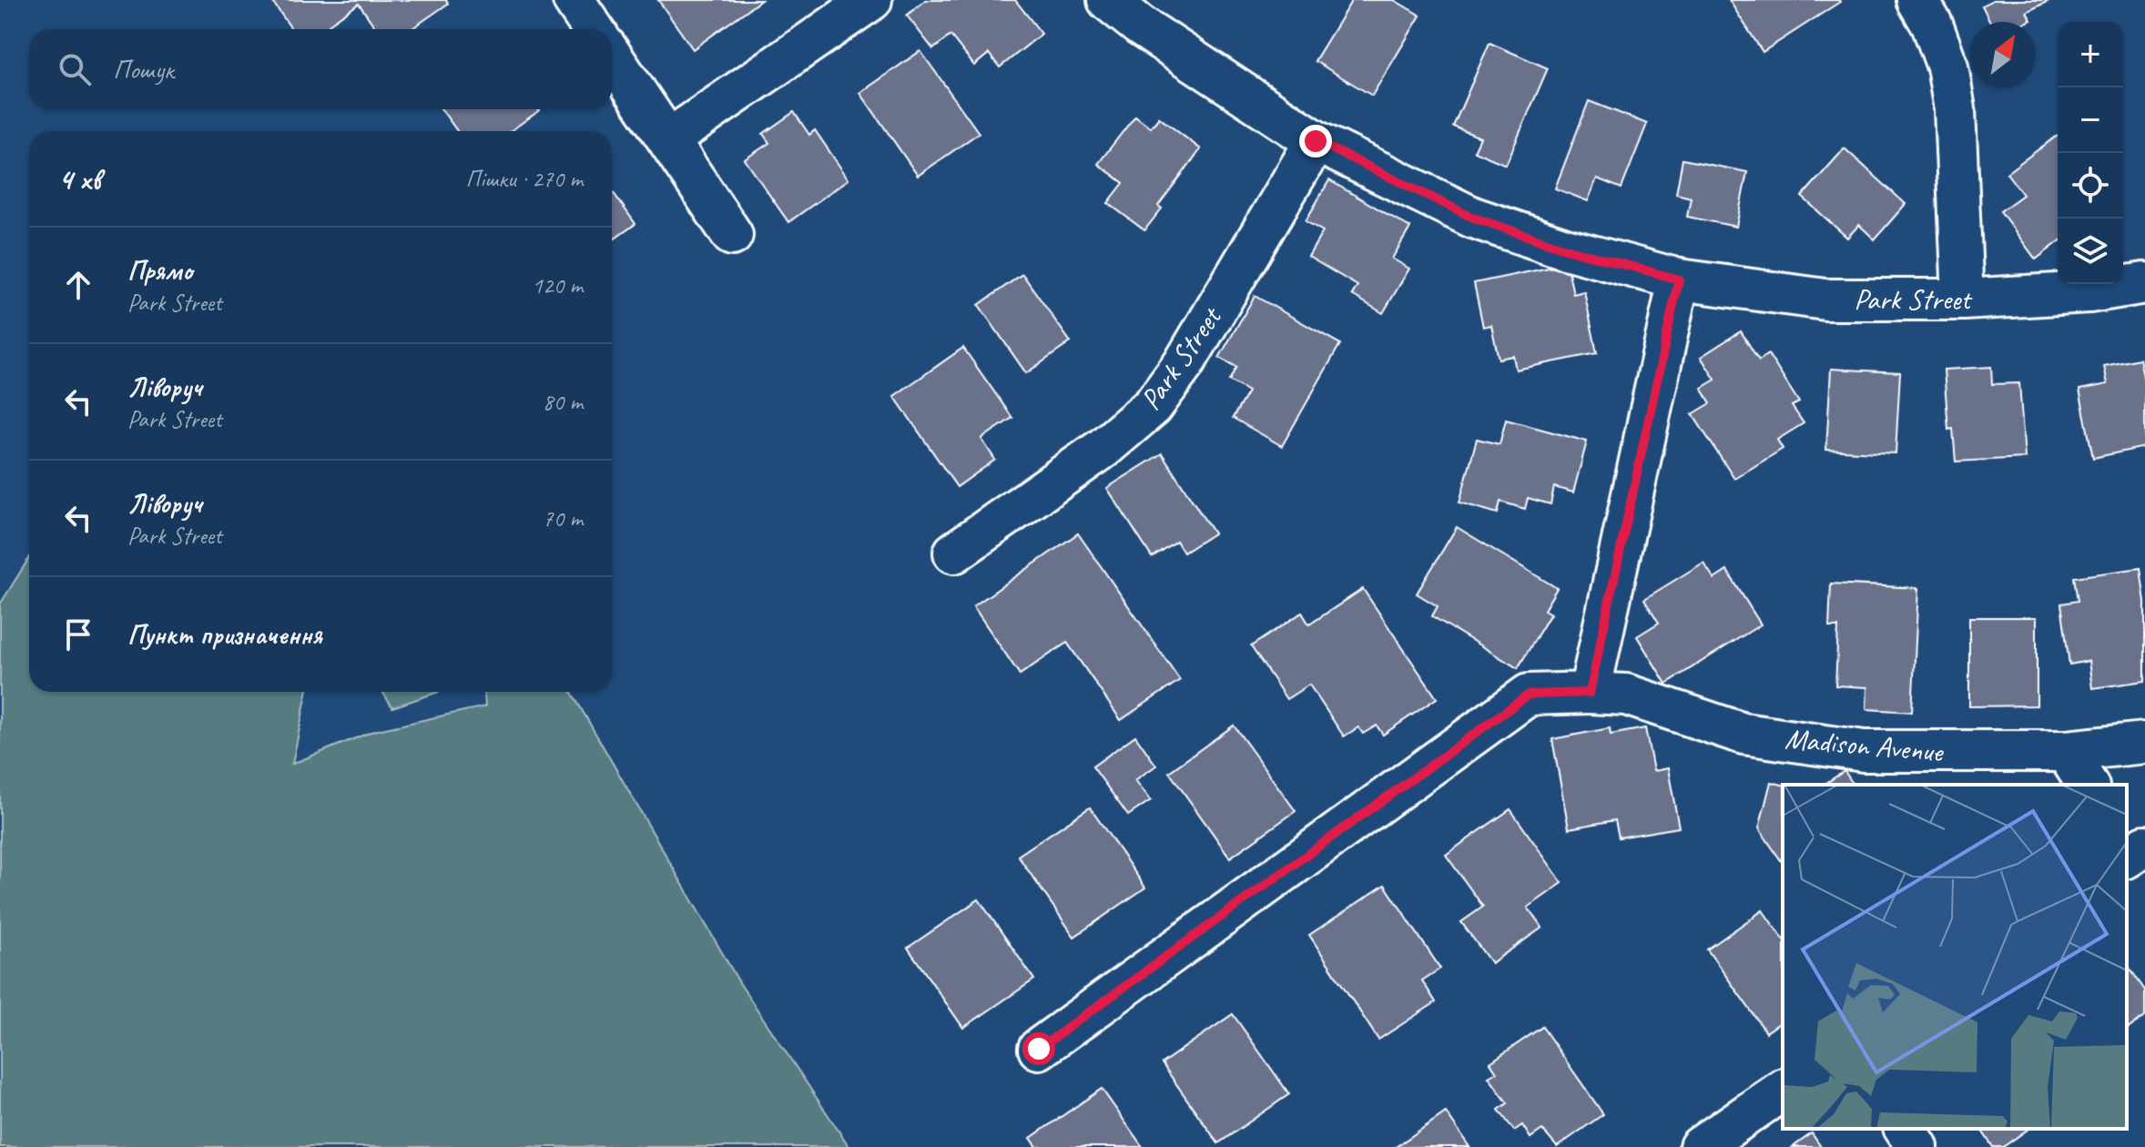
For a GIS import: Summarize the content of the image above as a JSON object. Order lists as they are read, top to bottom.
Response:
{
  "streets": {
    "street": ["Park Street", "Madison Avenue"]
  },
  "north": "top right",
  "page": {
    "map_buttons": ["+", "−"],
    "search": "Пошук",
    "heading": ["4 хв", "Пішки · 270 m"],
    "list": [
      ["Прямо", "Park Street", "120 m"],
      ["Ліворуч", "Park Street", "80 m"],
      ["Ліворуч", "Park Street", "70 m"],
      "Пункт призначення"
    ]
  }
}
